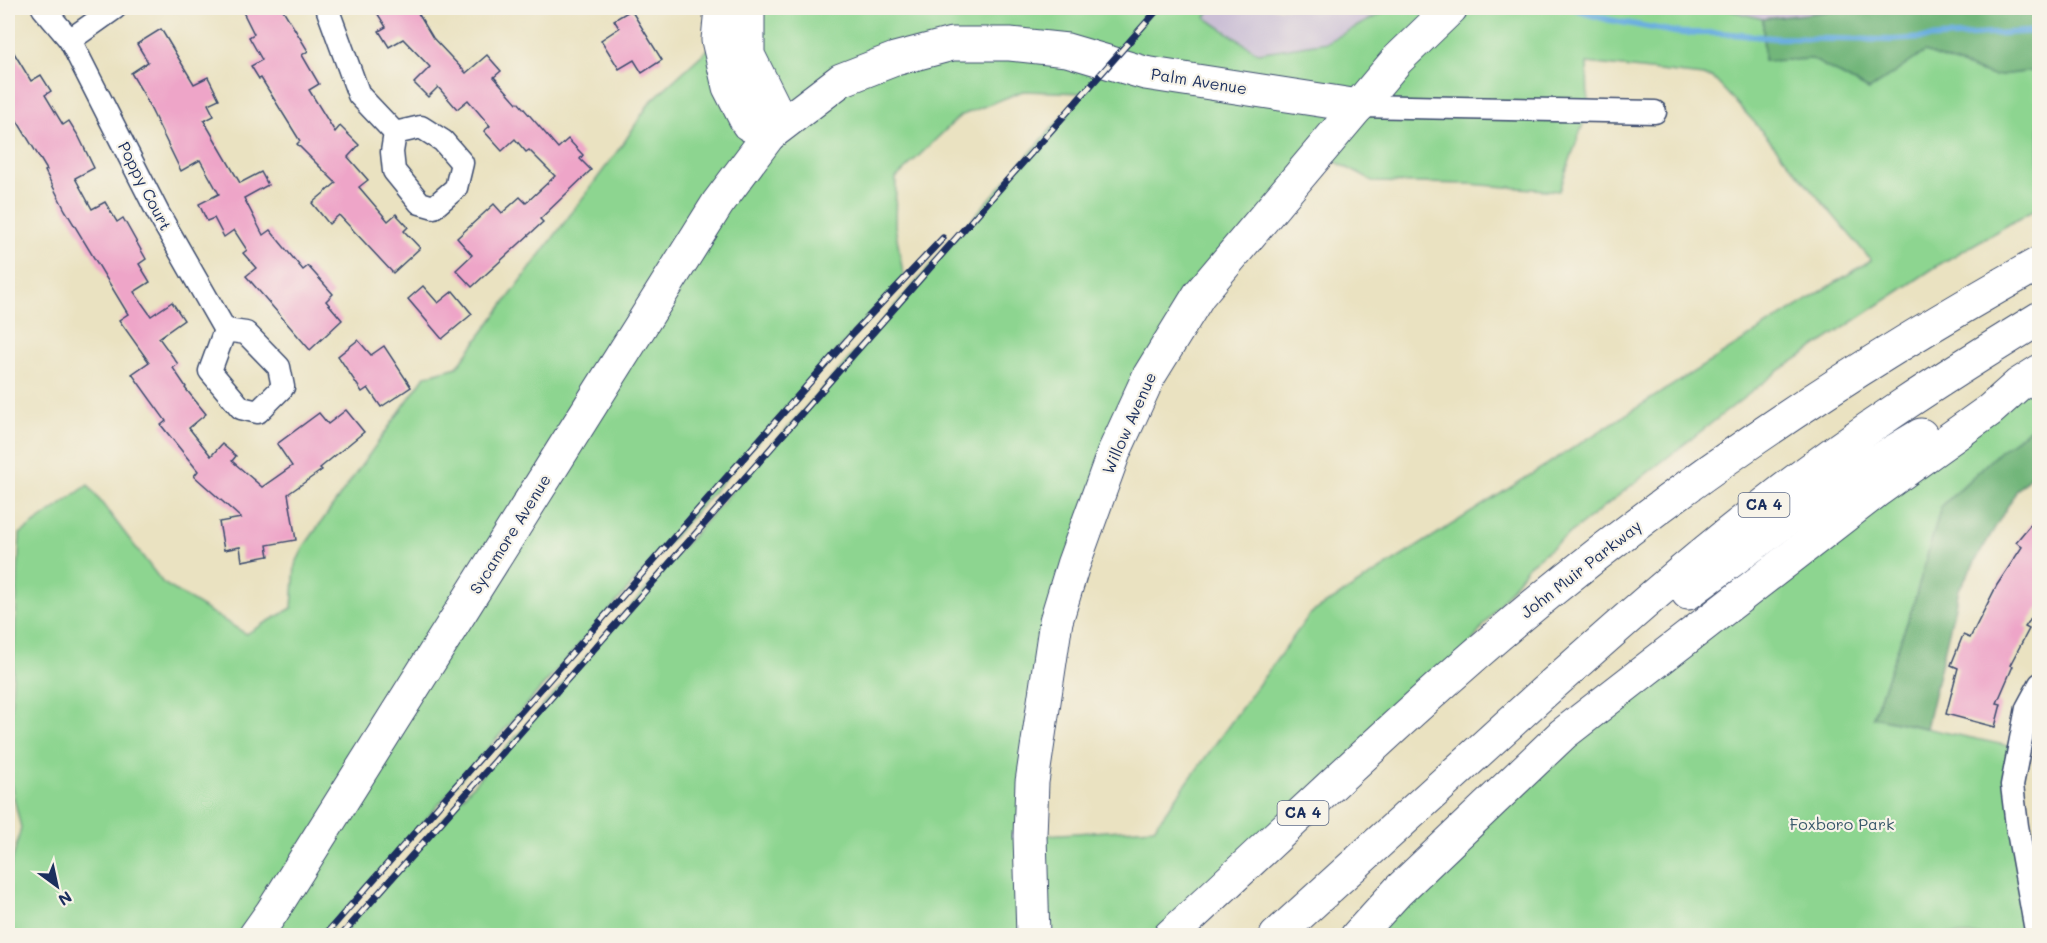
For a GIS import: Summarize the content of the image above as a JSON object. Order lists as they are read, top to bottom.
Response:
{
  "streets": {
    "main road": [
      "Palm Avenue",
      "Willow Avenue",
      "CA 4",
      "Sycamore Avenue",
      "John Muir Parkway"
    ],
    "street": ["Poppy Court"]
  },
  "crossings": [
    ["Palm Avenue", "Willow Avenue"],
    ["Palm Avenue", "Sycamore Avenue"]
  ],
  "parks": ["Foxboro Park"],
  "north": "bottom right"
}
